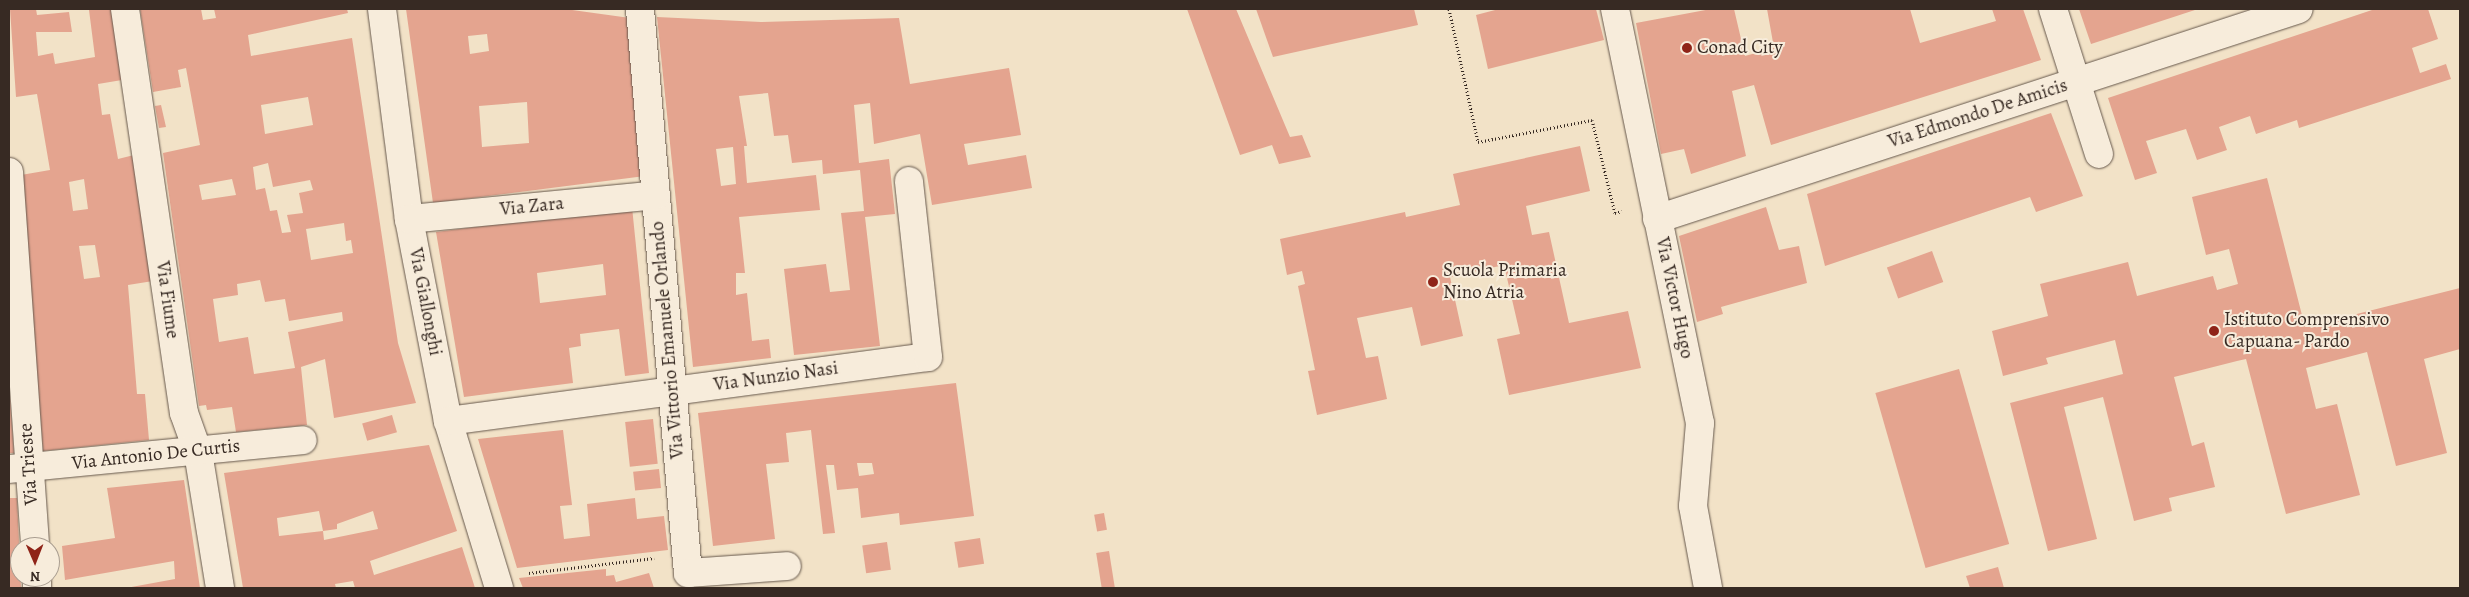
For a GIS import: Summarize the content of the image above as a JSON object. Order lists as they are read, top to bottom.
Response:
{
  "streets": {
    "street": [
      "Via Edmondo De Amicis",
      "Via Zara",
      "Via Victor Hugo",
      "Via Fiume",
      "Via Giallonghi",
      "Via Vittorio Emanuele Orlando",
      "Via Nunzio Nasi",
      "Via Antonio De Curtis",
      "Via Trieste"
    ]
  },
  "crossings": [
    ["Via Edmondo De Amicis", "Via Victor Hugo"],
    ["Via Zara", "Via Giallonghi"],
    ["Via Zara", "Via Vittorio Emanuele Orlando"],
    ["Via Fiume", "Via Antonio De Curtis"],
    ["Via Giallonghi", "Via Nunzio Nasi"],
    ["Via Vittorio Emanuele Orlando", "Via Nunzio Nasi"],
    ["Via Antonio De Curtis", "Via Trieste"]
  ],
  "places": ["Conad City", "Scuola Primaria Nino Atria", "Istituto Comprensivo Capuana- Pardo"],
  "north": "bottom"
}
